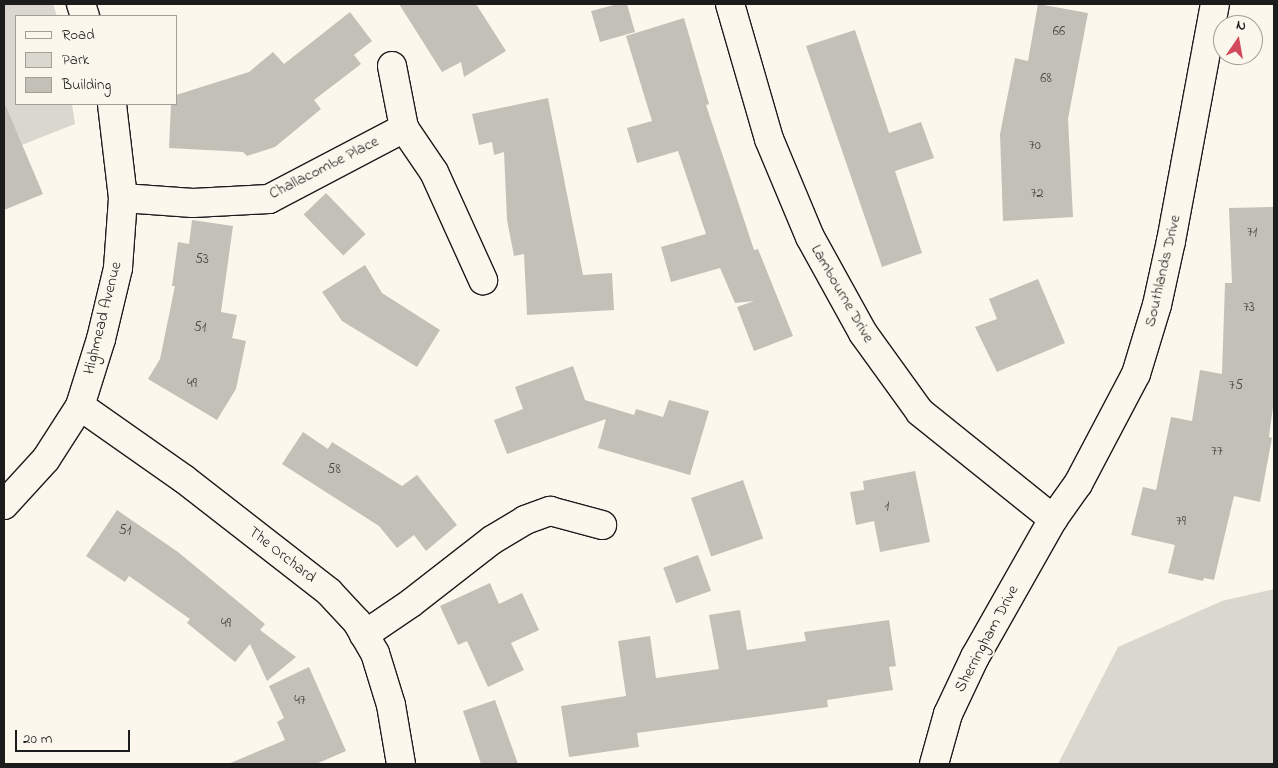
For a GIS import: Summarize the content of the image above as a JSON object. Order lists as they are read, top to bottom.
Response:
{
  "streets": {
    "street": [
      "Challacombe Place",
      "Southlands Drive",
      "Lambourne Drive",
      "Highmead Avenue",
      "The Orchard",
      "Sherringham Drive"
    ]
  },
  "crossings": [
    ["Challacombe Place", "Highmead Avenue"],
    ["Southlands Drive", "Lambourne Drive"],
    ["Southlands Drive", "Sherringham Drive"],
    ["Lambourne Drive", "Sherringham Drive"],
    ["Highmead Avenue", "The Orchard"]
  ],
  "house_numbers": [
    "66",
    "68",
    "70",
    "72",
    "71",
    "53",
    "73",
    "51",
    "49",
    "75",
    "77",
    "58",
    "1",
    "79",
    "51",
    "49",
    "47"
  ],
  "legend": ["Road", "Park", "Building"],
  "scale_bar": "20 m",
  "north": "top"
}
